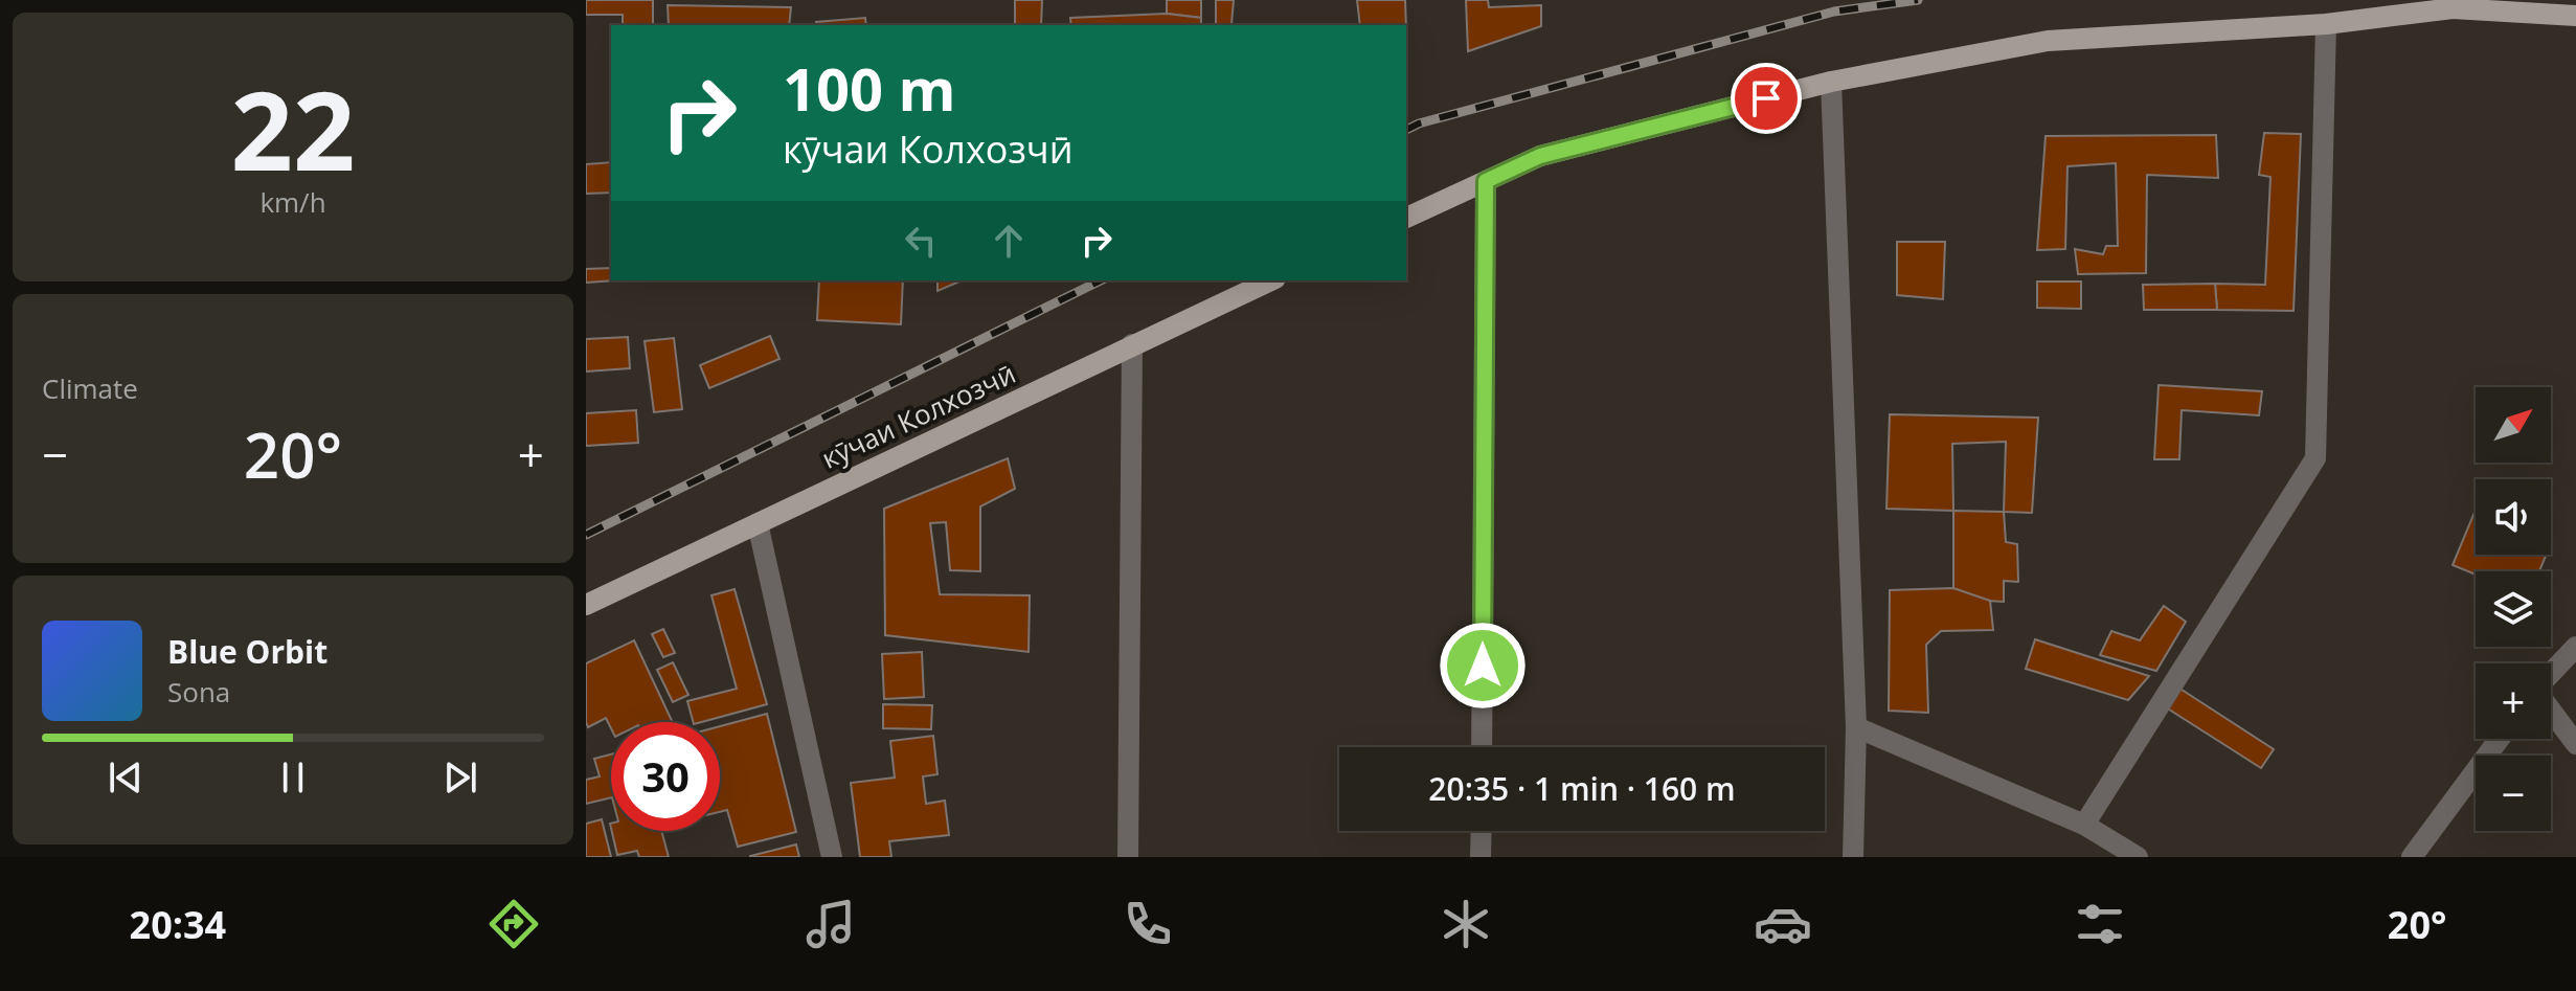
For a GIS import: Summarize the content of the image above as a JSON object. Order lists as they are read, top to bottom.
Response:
{
  "streets": {
    "main road": ["кӯчаи Колхозчӣ"]
  },
  "north": "top right",
  "page": {
    "tile": [
      ["22", "km/h"],
      "Climate"
    ],
    "turn": ["100 m", "кӯчаи Колхозчӣ"],
    "map_buttons": ["+", "−"],
    "heat": ["−", "20°", "+"],
    "song": ["Blue Orbit", "Sona"],
    "limit": "30",
    "trip": "20:35 · 1 min · 160 m",
    "tabs": ["20:34", "20°"]
  }
}
